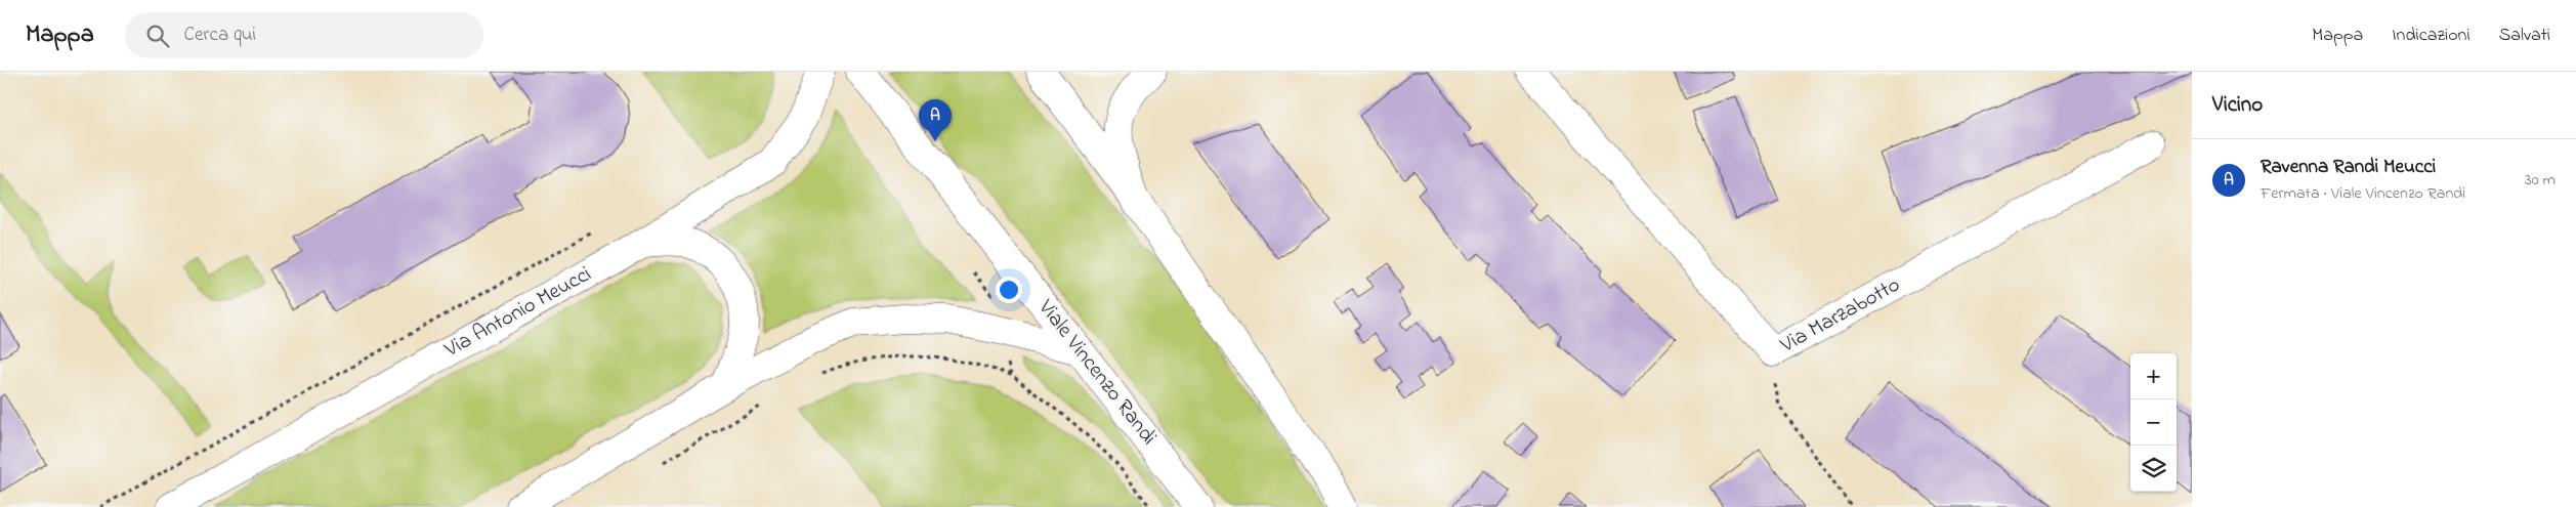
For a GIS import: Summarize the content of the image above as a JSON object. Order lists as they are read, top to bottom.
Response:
{
  "streets": {
    "street": ["Via Antonio Meucci", "Via Marzabotto", "Viale Vincenzo Randi"]
  },
  "page": {
    "header": "Mappa",
    "search": "Cerca qui",
    "nav": ["Mappa", "Indicazioni", "Salvati"],
    "heading": "Vicino",
    "pins": "A",
    "list": [
      {
        "mark": "A",
        "name": "Ravenna Randi Meucci",
        "note": "Fermata · Viale Vincenzo Randi",
        "value": "30 m"
      }
    ],
    "map_buttons": ["+", "−"]
  }
}
